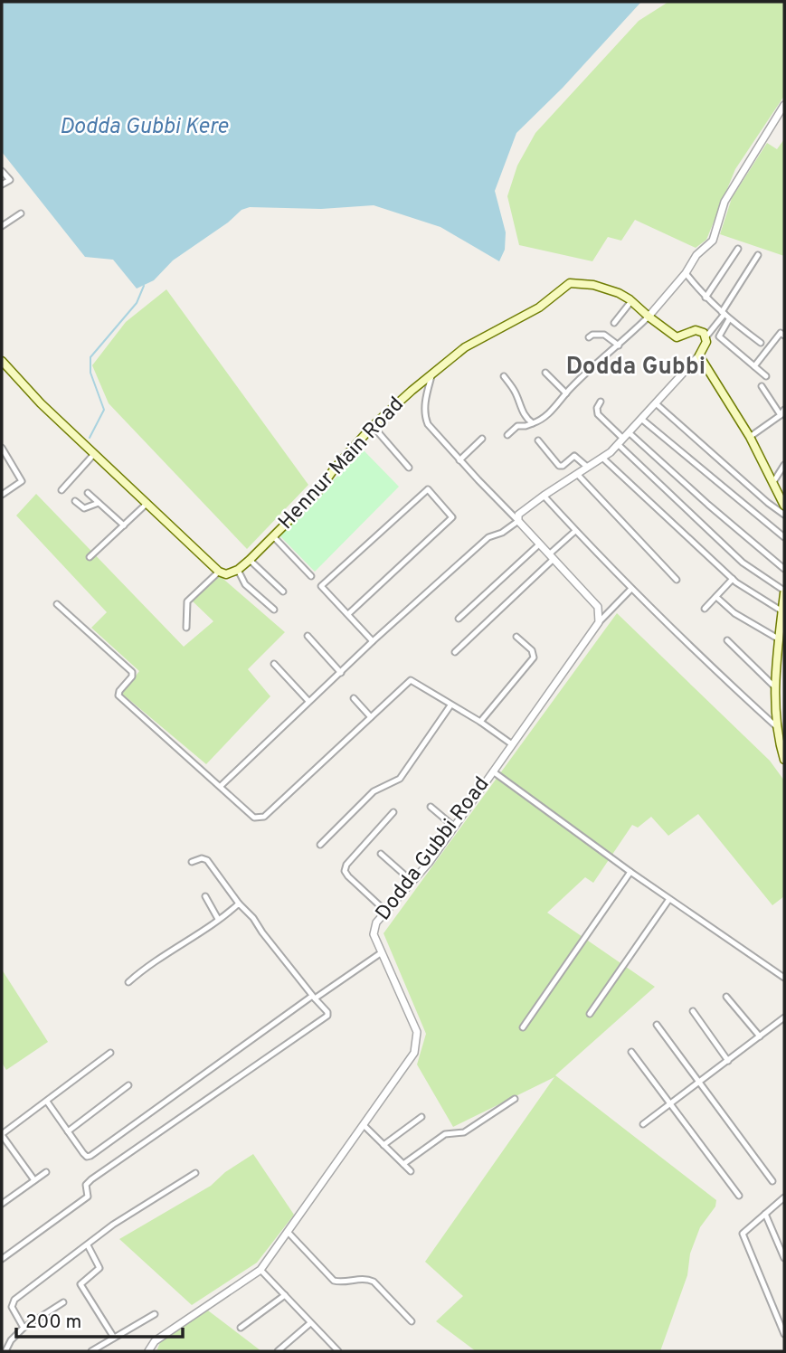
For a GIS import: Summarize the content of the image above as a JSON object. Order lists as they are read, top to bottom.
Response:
{
  "streets": {
    "main road": ["Hennur Main Road"],
    "street": ["Dodda Gubbi Road"]
  },
  "districts": ["Dodda Gubbi"],
  "water": ["Dodda Gubbi Kere"],
  "scale_bar": "200 m"
}
